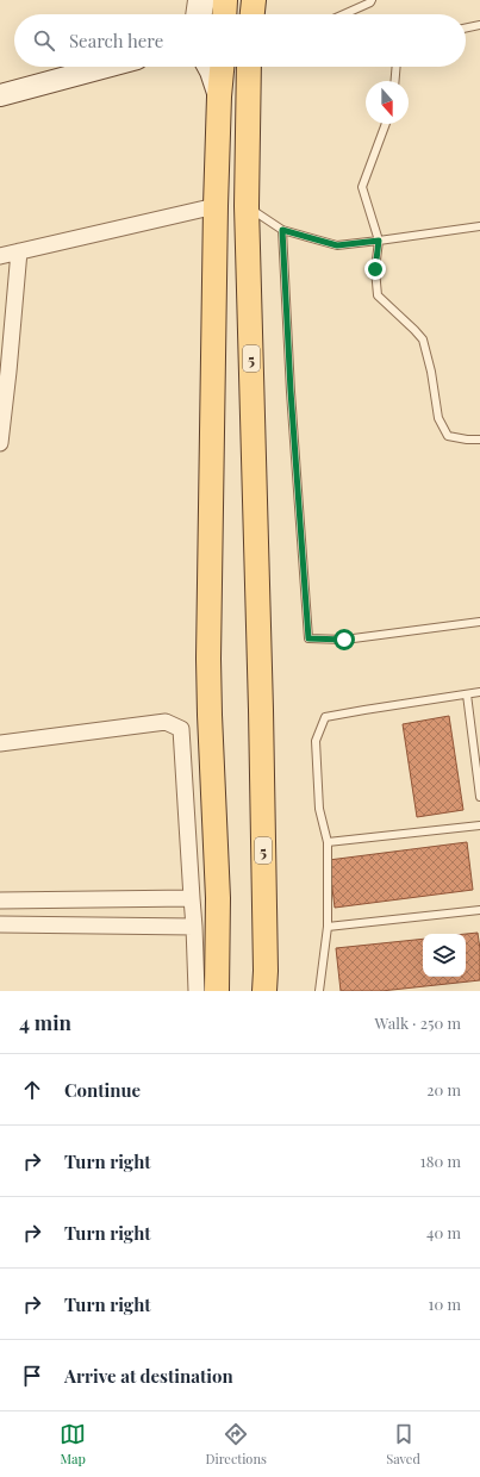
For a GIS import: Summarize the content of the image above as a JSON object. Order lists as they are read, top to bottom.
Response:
{
  "streets": {
    "main road": ["5"]
  },
  "north": "bottom",
  "page": {
    "search": "Search here",
    "heading": ["4 min", "Walk · 250 m"],
    "list": [
      ["Continue", "20 m"],
      ["Turn right", "180 m"],
      ["Turn right", "40 m"],
      ["Turn right", "10 m"],
      "Arrive at destination"
    ],
    "nav": ["Map", "Directions", "Saved"]
  }
}
